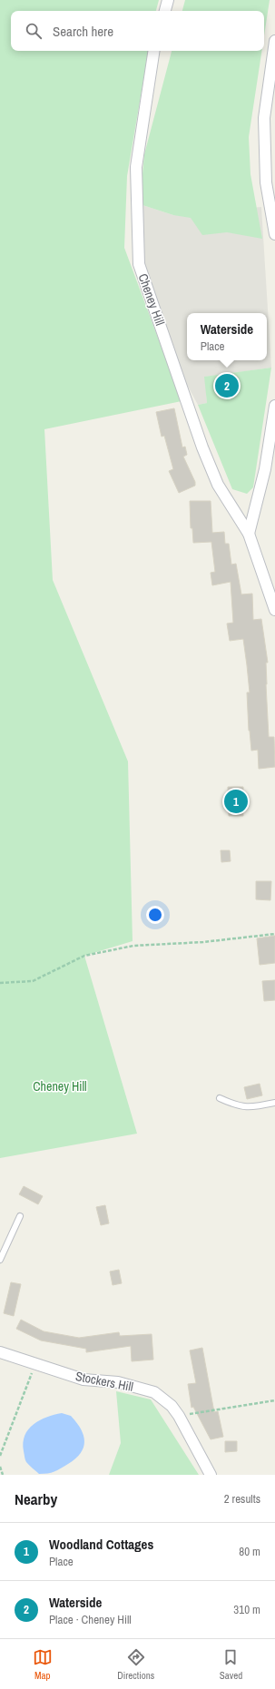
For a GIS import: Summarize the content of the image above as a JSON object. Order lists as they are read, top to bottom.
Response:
{
  "streets": {
    "street": ["Cheney Hill", "Stockers Hill"]
  },
  "parks": ["Cheney Hill"],
  "page": {
    "search": "Search here",
    "popup": ["Waterside", "Place"],
    "pins": ["2", "1"],
    "heading": ["Nearby", "2 results"],
    "list": [
      {
        "mark": "1",
        "name": "Woodland Cottages",
        "note": "Place",
        "value": "80 m"
      },
      {
        "mark": "2",
        "name": "Waterside",
        "note": "Place · Cheney Hill",
        "value": "310 m"
      }
    ],
    "nav": ["Map", "Directions", "Saved"]
  }
}
